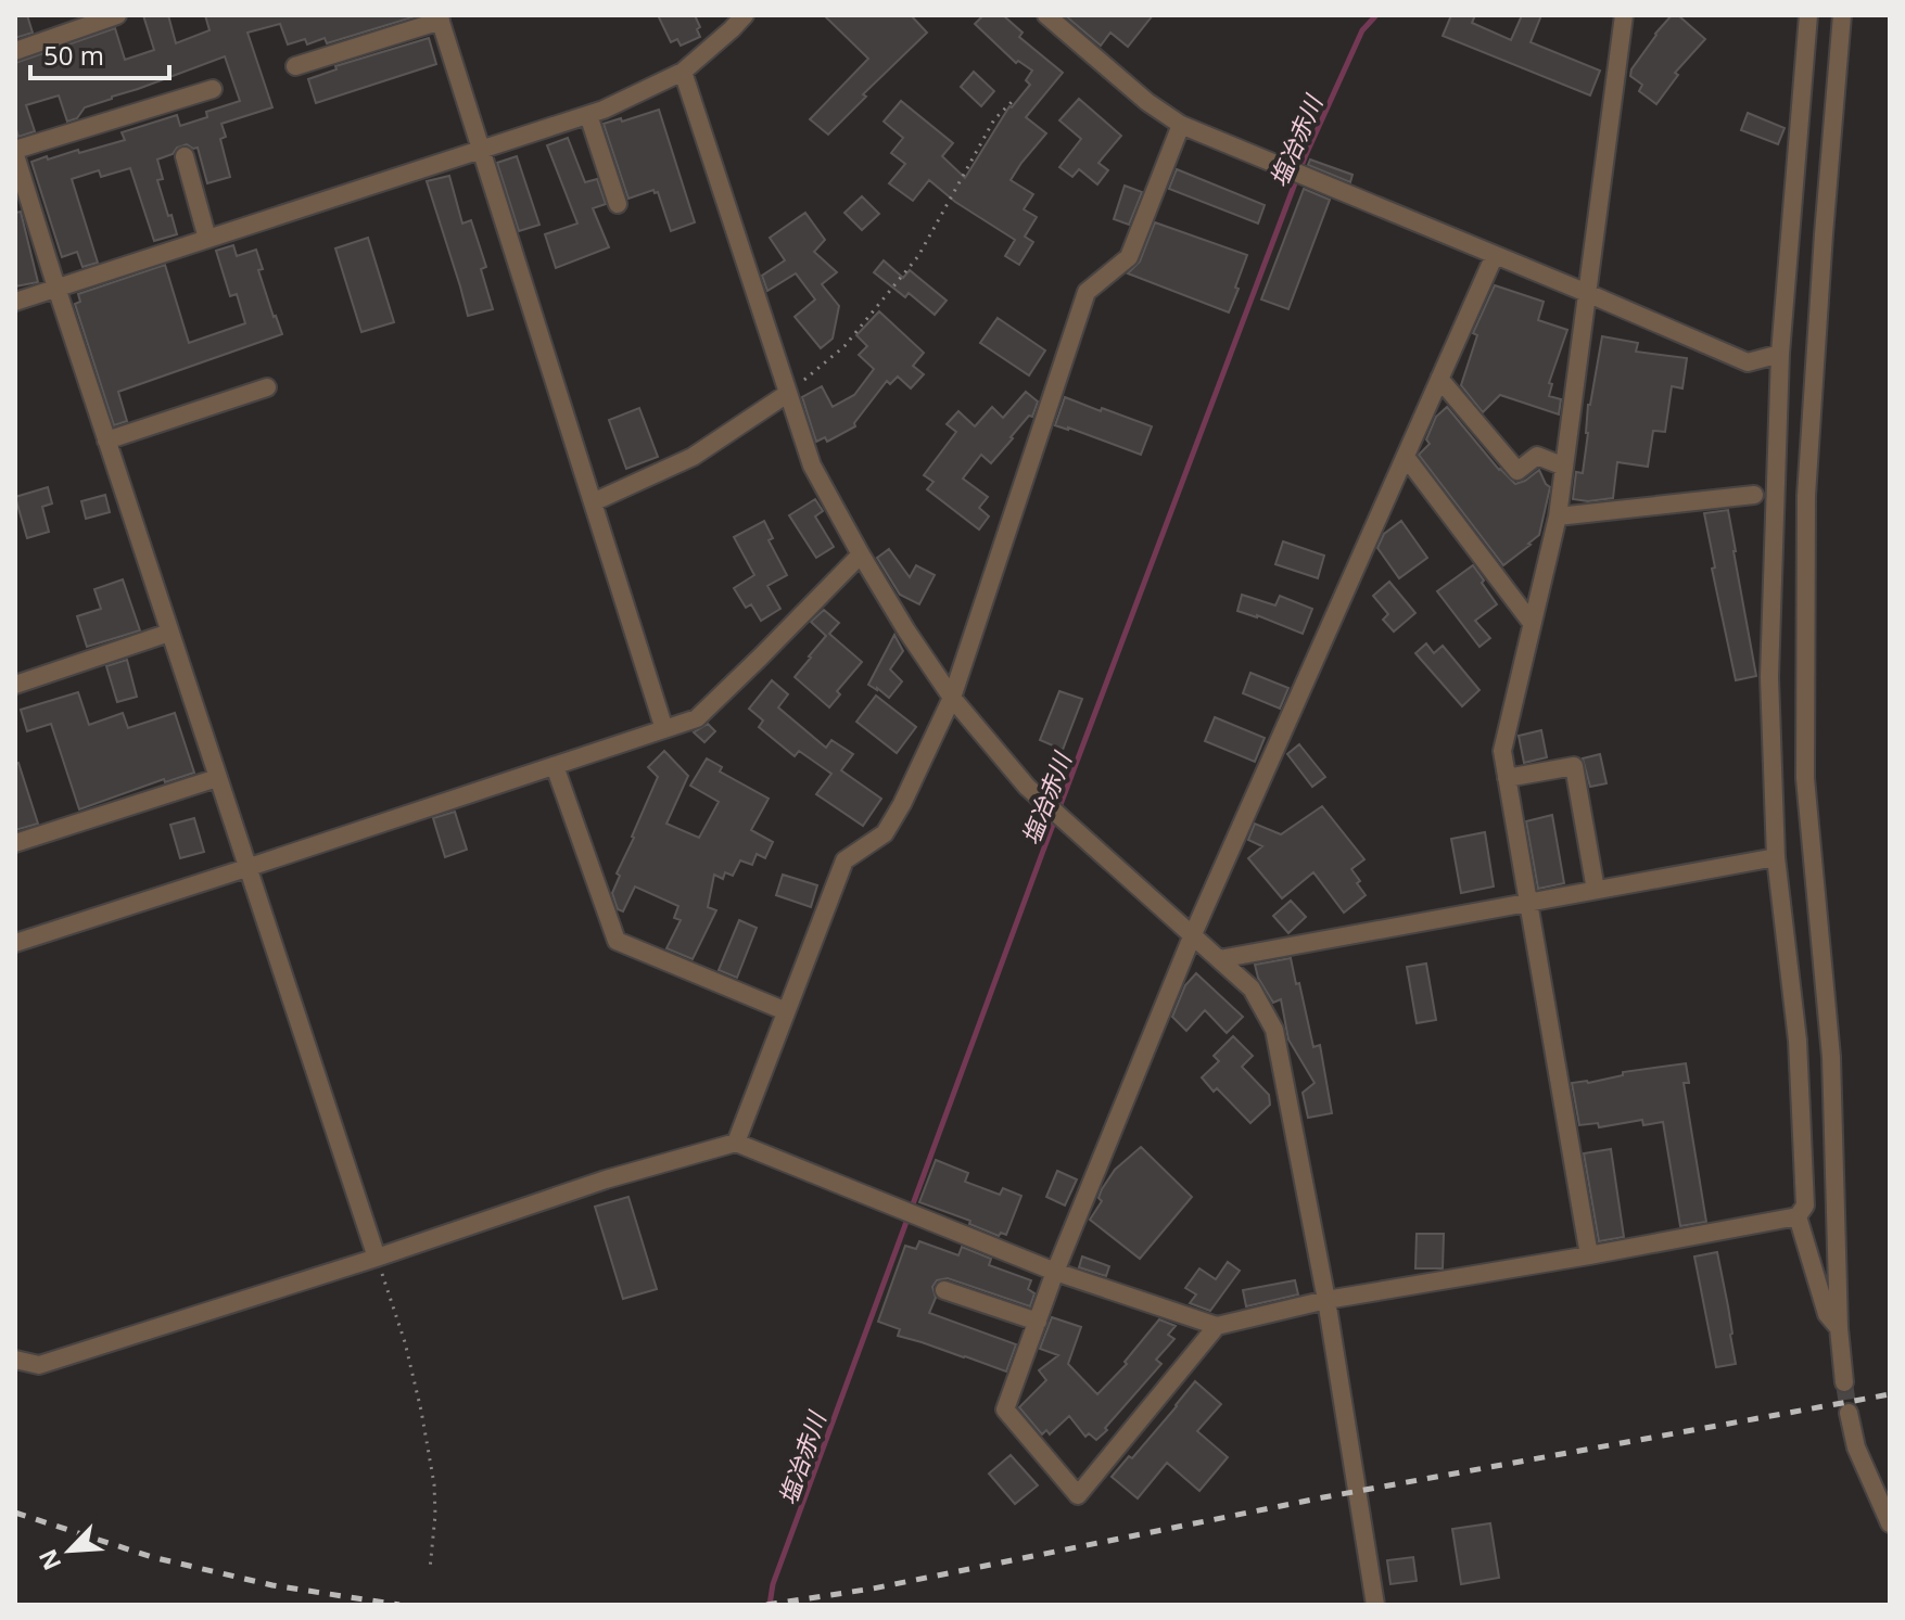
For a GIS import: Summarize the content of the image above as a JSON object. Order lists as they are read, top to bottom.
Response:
{
  "water": ["塩冶赤川"],
  "scale_bar": "50 m",
  "north": "bottom left"
}
